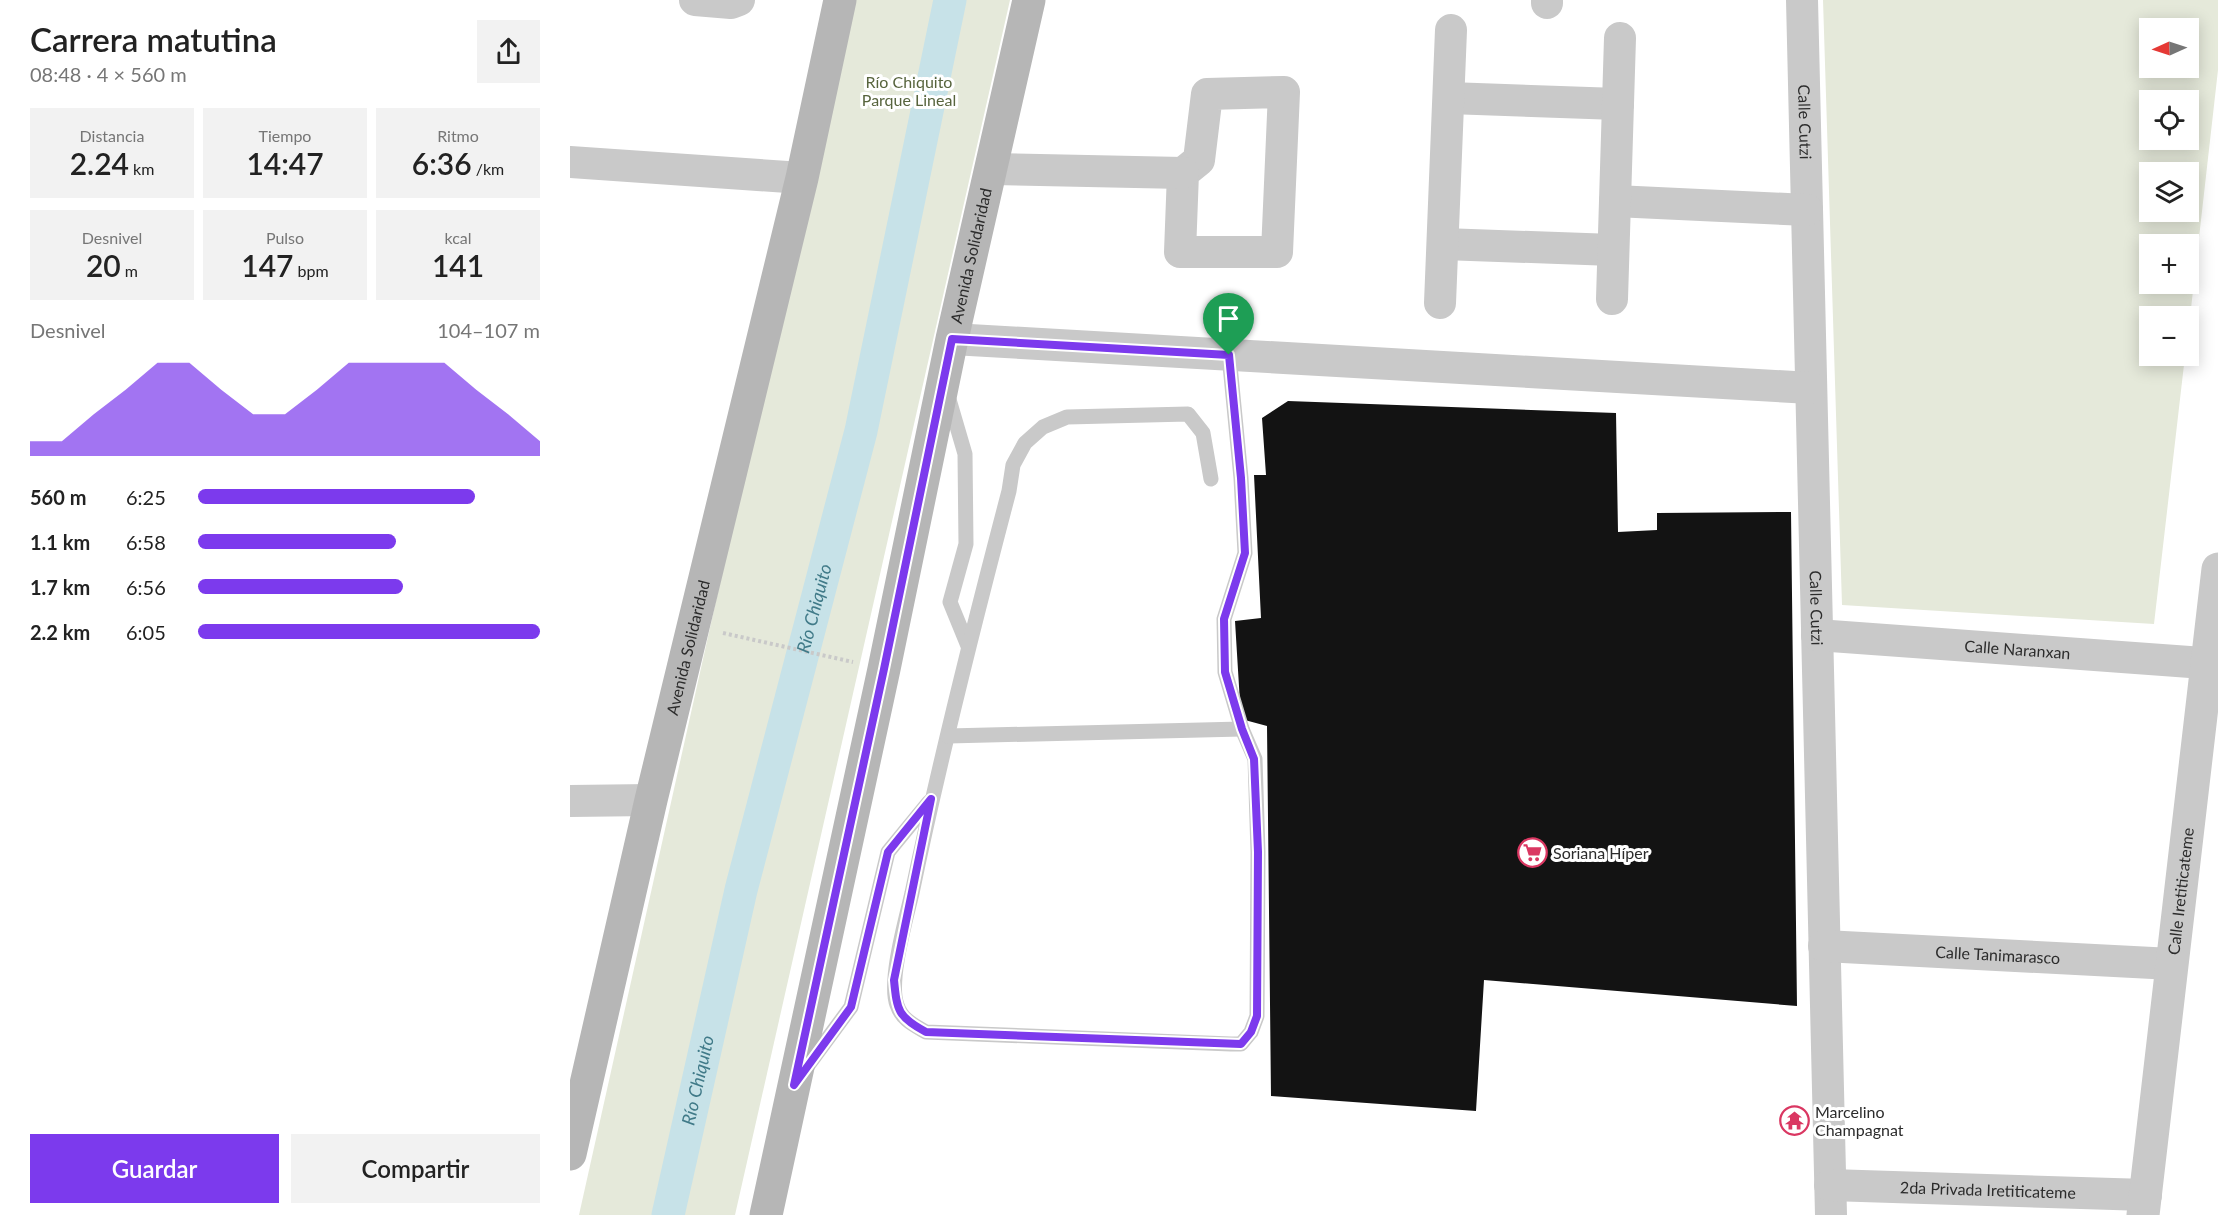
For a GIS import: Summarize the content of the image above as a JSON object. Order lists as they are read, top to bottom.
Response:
{
  "streets": {
    "main road": ["Avenida Solidaridad"],
    "street": [
      "Calle Cutzi",
      "Calle Naranxan",
      "Calle Iretiticateme",
      "Calle Tanimarasco",
      "2da Privada Iretiticateme"
    ]
  },
  "crossings": [
    ["Calle Cutzi", "Calle Naranxan"],
    ["Calle Cutzi", "Calle Tanimarasco"],
    ["Calle Cutzi", "2da Privada Iretiticateme"],
    ["Calle Naranxan", "Calle Iretiticateme"],
    ["Calle Iretiticateme", "Calle Tanimarasco"],
    ["Calle Iretiticateme", "2da Privada Iretiticateme"]
  ],
  "water": ["Río Chiquito"],
  "parks": ["Río Chiquito Parque Lineal"],
  "places": {
    "supermarket": ["Soriana Híper"],
    "temple": ["Marcelino Champagnat"]
  },
  "north": "left",
  "page": {
    "heading": ["Carrera matutina", "08:48 · 4 × 560 m"],
    "map_buttons": ["+", "−"],
    "stats": [
      ["Distancia", "2.24 km"],
      ["Tiempo", "14:47"],
      ["Ritmo", "6:36 /km"],
      ["Desnivel", "20 m"],
      ["Pulso", "147 bpm"],
      ["kcal", "141"]
    ],
    "chart": ["Desnivel", "104–107 m"],
    "list": [
      {
        "name": "560 m",
        "note": "6:25"
      },
      {
        "name": "1.1 km",
        "note": "6:58"
      },
      {
        "name": "1.7 km",
        "note": "6:56"
      },
      {
        "name": "2.2 km",
        "note": "6:05"
      }
    ],
    "buttons": ["Guardar", "Compartir"]
  }
}
